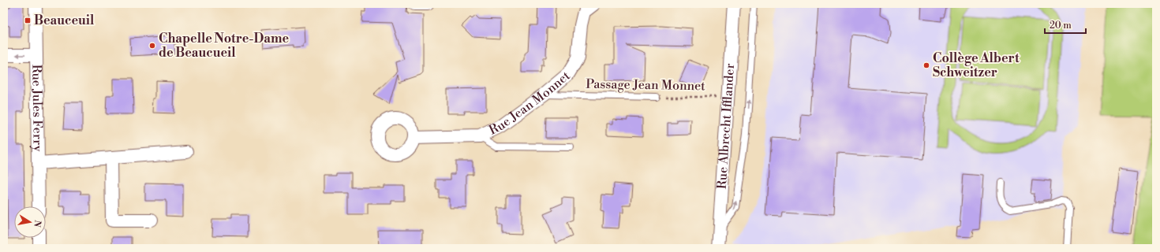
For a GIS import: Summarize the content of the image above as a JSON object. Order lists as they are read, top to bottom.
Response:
{
  "streets": {
    "street": ["Rue Jean Monnet", "Rue Jules Ferry", "Rue Albrecht Ifflander"],
    "lane": ["Passage Jean Monnet"]
  },
  "crossings": [
    ["Passage Jean Monnet", "Rue Jean Monnet"],
    ["Passage Jean Monnet", "Rue Albrecht Ifflander"]
  ],
  "places": {
    "transit": ["Beauceuil"],
    "other": ["Chapelle Notre-Dame de Beaucueil", "Collège Albert Schweitzer"]
  },
  "scale_bar": "20 m",
  "north": "right"
}
